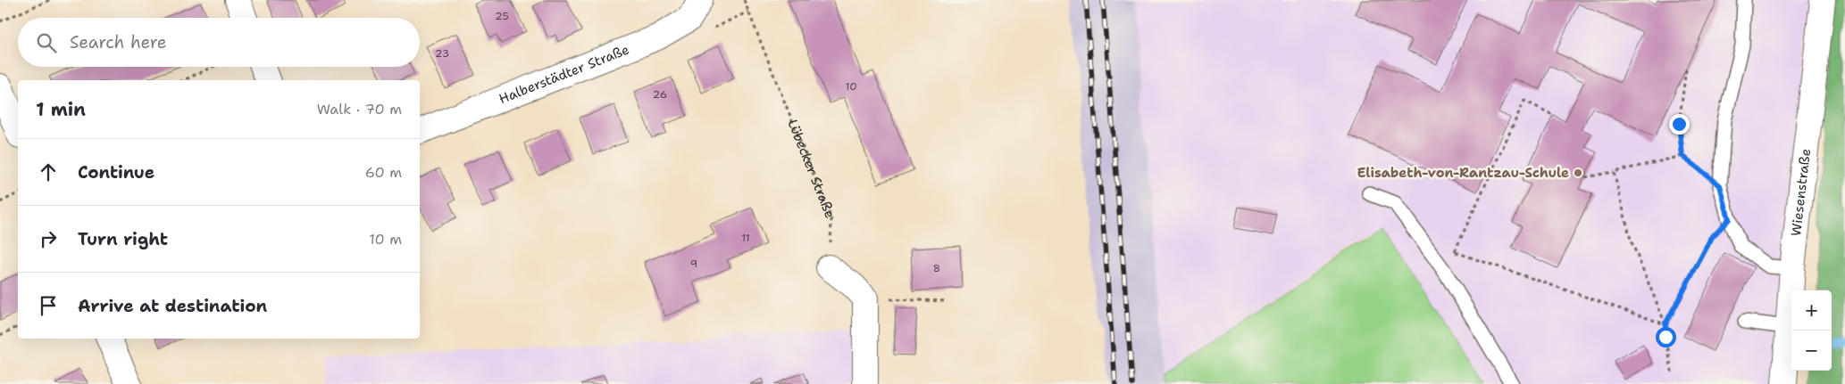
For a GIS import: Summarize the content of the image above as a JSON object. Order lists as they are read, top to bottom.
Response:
{
  "streets": {
    "street": ["Halberstädter Straße", "Wiesenstraße"],
    "path": ["Lübecker Straße"]
  },
  "places": ["Elisabeth-von-Rantzau-Schule"],
  "house_numbers": [
    "25",
    "23",
    "10",
    "26",
    "11",
    "9",
    "8"
  ],
  "page": {
    "search": "Search here",
    "heading": ["1 min", "Walk · 70 m"],
    "list": [
      ["Continue", "60 m"],
      ["Turn right", "10 m"],
      "Arrive at destination"
    ],
    "map_buttons": ["+", "−"]
  }
}
